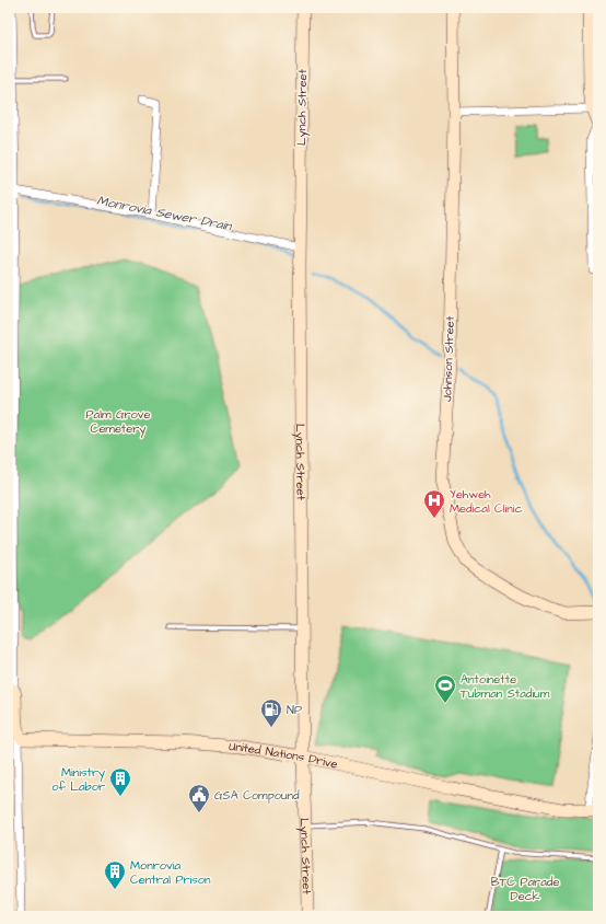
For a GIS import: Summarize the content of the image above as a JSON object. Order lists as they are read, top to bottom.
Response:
{
  "streets": {
    "street": ["Lynch Street", "Johnson Street", "United Nations Drive"]
  },
  "crossings": [
    ["Lynch Street", "United Nations Drive"]
  ],
  "water": ["Monrovia Sewer Drain"],
  "parks": ["Palm Grove Cemetery", "BTC Parade Deck"],
  "places": {
    "hospital": ["Yehweh Medical Clinic"],
    "sports": ["Antoinette Tubman Stadium"],
    "fuel station": ["NP"],
    "building": ["Ministry of Labor", "Monrovia Central Prison"],
    "public building": ["GSA Compound"]
  }
}
